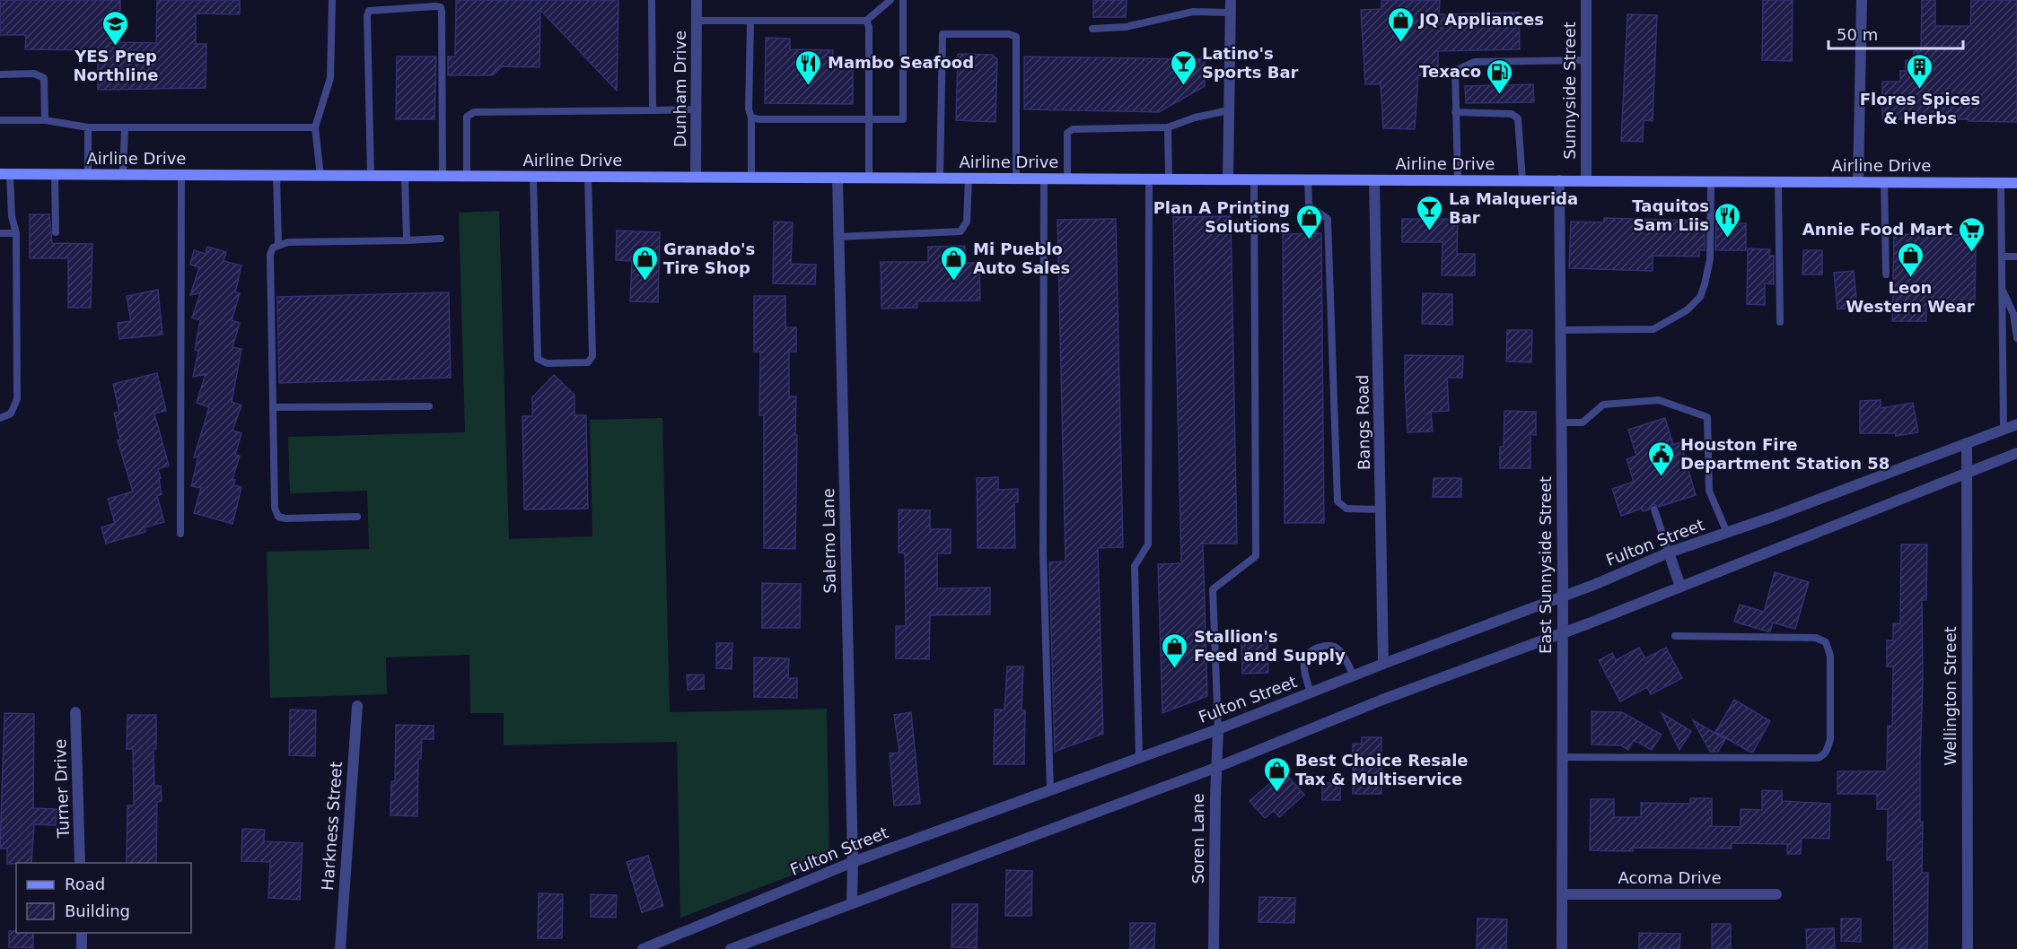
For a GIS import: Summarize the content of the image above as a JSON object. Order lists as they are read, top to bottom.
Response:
{
  "streets": {
    "main road": ["Airline Drive"],
    "street": [
      "Dunham Drive",
      "Sunnyside Street",
      "Bangs Road",
      "Salerno Lane",
      "Fulton Street",
      "East Sunnyside Street",
      "Wellington Street",
      "Turner Drive",
      "Harkness Street",
      "Soren Lane",
      "Acoma Drive"
    ]
  },
  "crossings": [
    ["Dunham Drive", "Airline Drive"],
    ["Sunnyside Street", "Airline Drive"],
    ["Airline Drive", "Bangs Road"],
    ["Airline Drive", "Salerno Lane"],
    ["Airline Drive", "East Sunnyside Street"],
    ["Bangs Road", "Fulton Street"],
    ["Salerno Lane", "Fulton Street"],
    ["Fulton Street", "East Sunnyside Street"],
    ["Fulton Street", "Wellington Street"],
    ["Fulton Street", "Soren Lane"],
    ["East Sunnyside Street", "Acoma Drive"]
  ],
  "places": {
    "shop": [
      "JQ Appliances",
      "Plan A Printing Solutions",
      "Leon Western Wear",
      "Granado's Tire Shop",
      "Mi Pueblo Auto Sales",
      "Stallion's Feed and Supply",
      "Best Choice Resale Tax & Multiservice"
    ],
    "school or university": ["YES Prep Northline"],
    "restaurant": ["Mambo Seafood", "Taquitos Sam Liis"],
    "bar": ["Latino's Sports Bar", "La Malquerida Bar"],
    "building": ["Flores Spices & Herbs"],
    "fuel station": ["Texaco"],
    "supermarket": ["Annie Food Mart"],
    "public building": ["Houston Fire Department Station 58"]
  },
  "legend": ["Road", "Building"],
  "scale_bar": "50 m"
}
